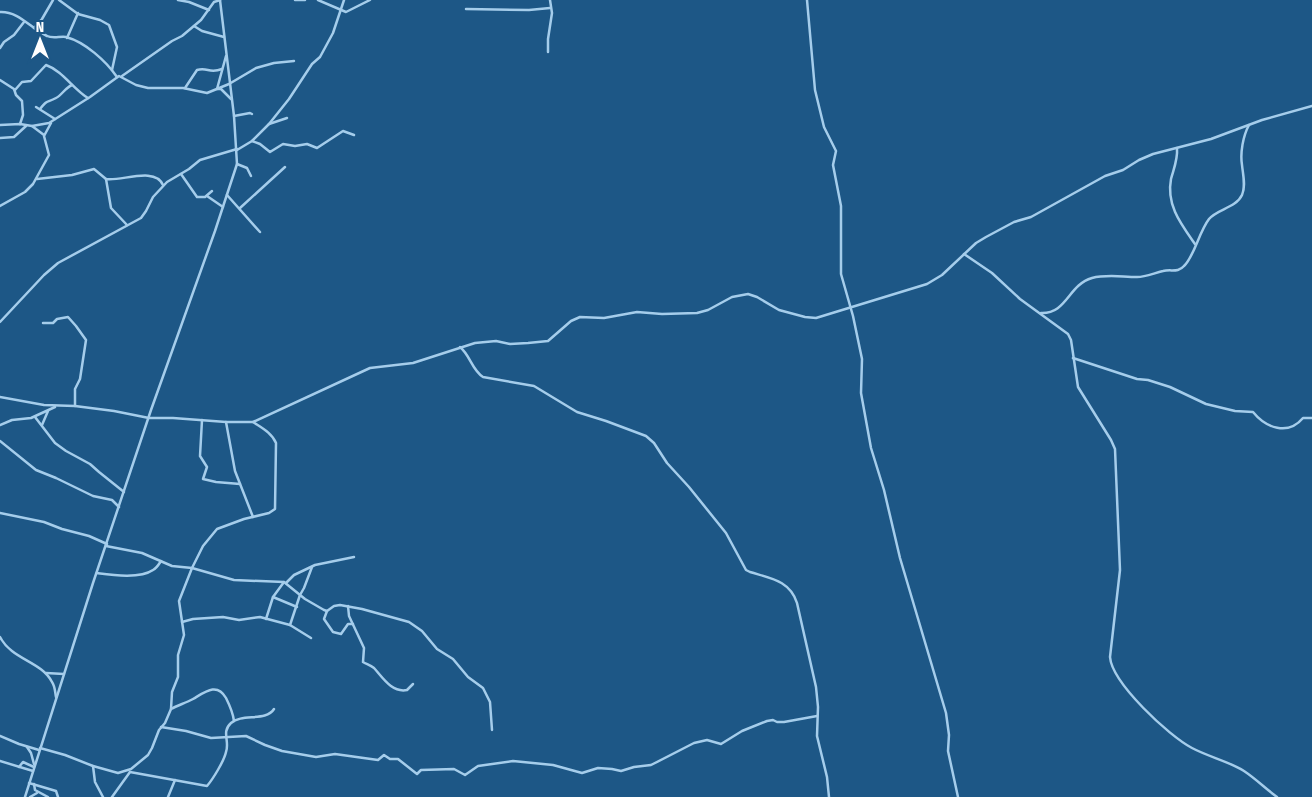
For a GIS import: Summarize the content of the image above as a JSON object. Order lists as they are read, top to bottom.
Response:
{
  "north": "top"
}
